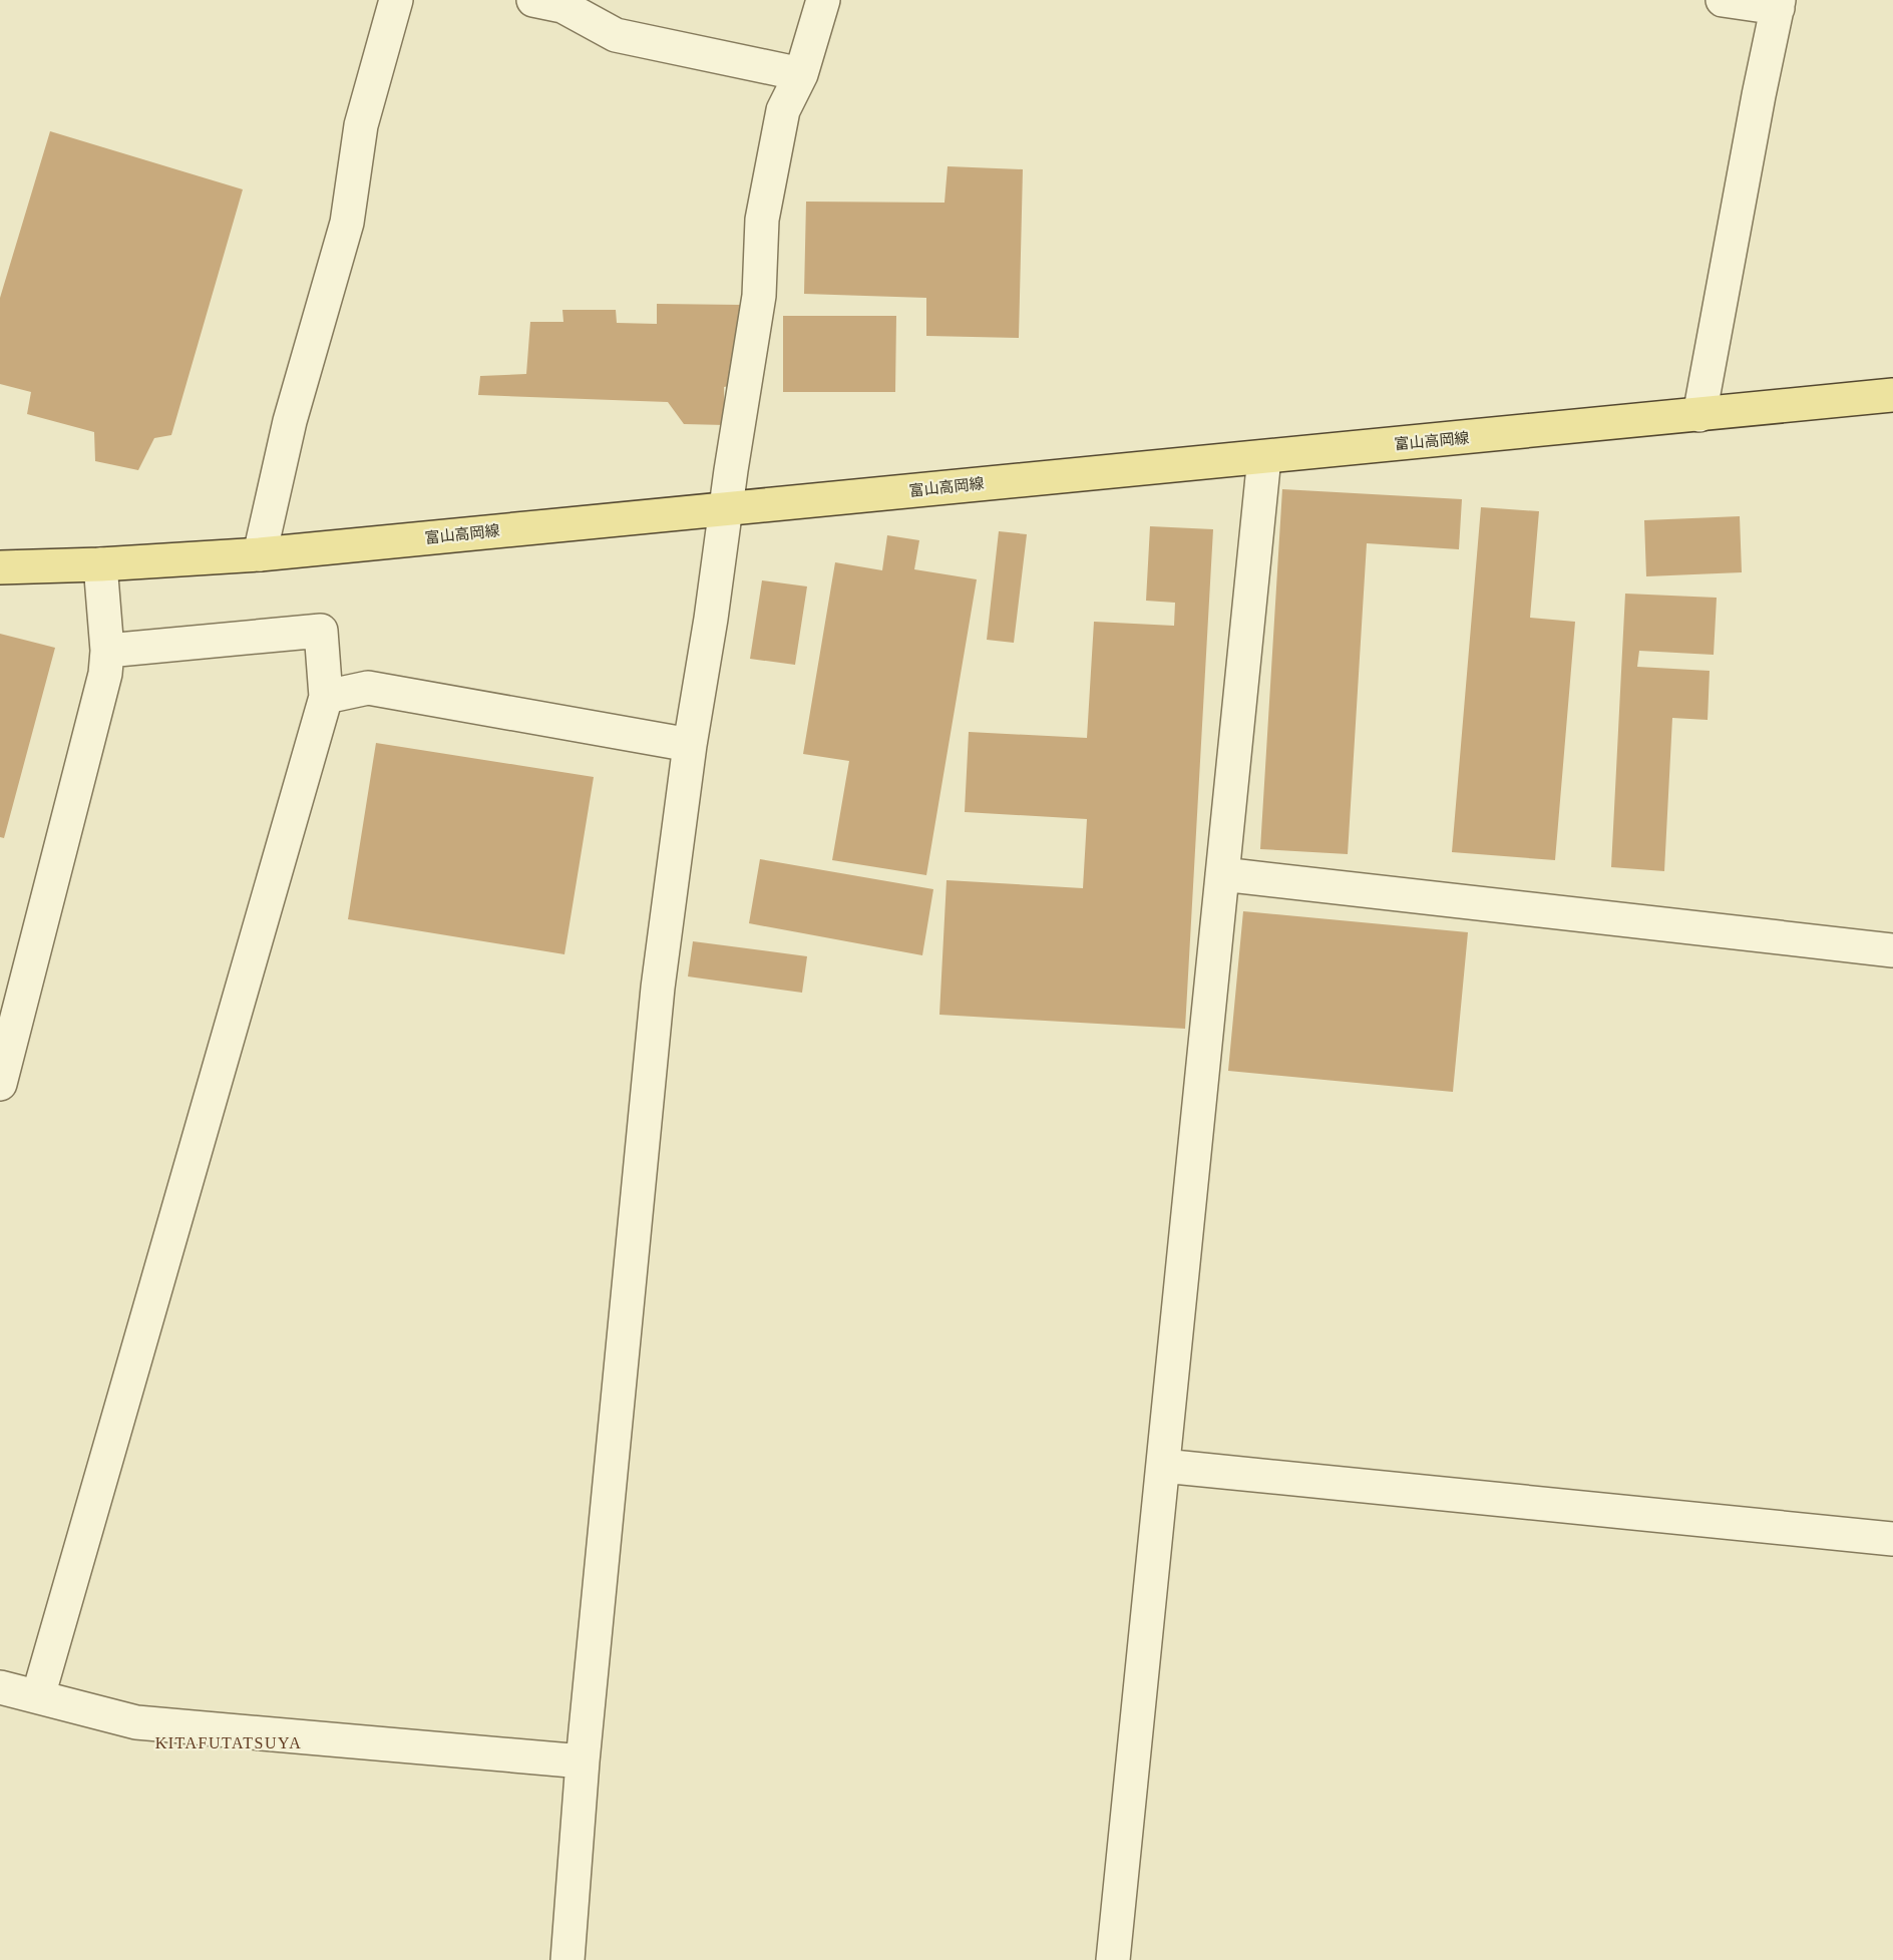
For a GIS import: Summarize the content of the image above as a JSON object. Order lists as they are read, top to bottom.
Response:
{
  "streets": {
    "main road": ["富山高岡線"]
  },
  "districts": ["KITAFUTATSUYA"]
}
